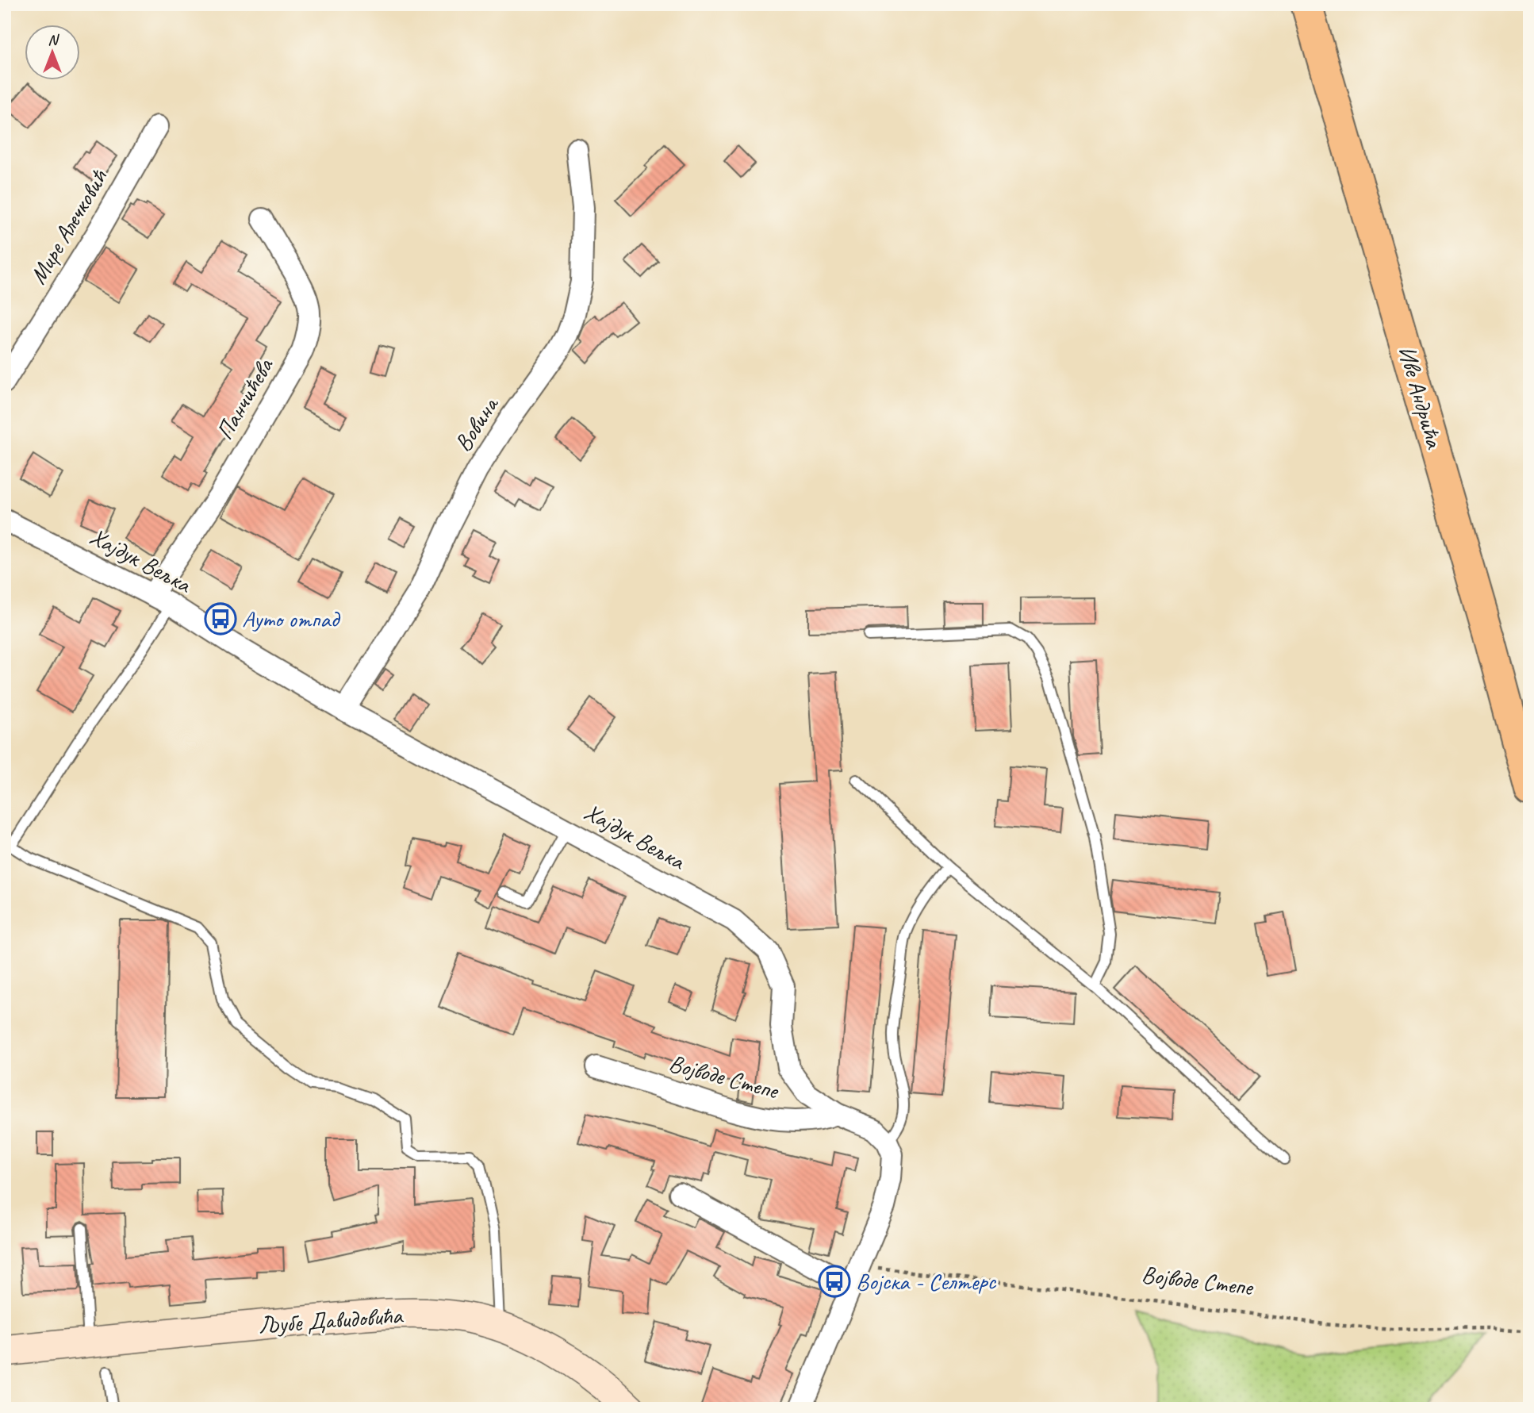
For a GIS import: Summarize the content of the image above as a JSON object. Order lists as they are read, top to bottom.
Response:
{
  "streets": {
    "main road": ["Иве Андрића", "Љубе Давидовића"],
    "street": [
      "Мире Алечковић",
      "Панчићева",
      "Вовина",
      "Хајдук Вељка",
      "Војводе Степе"
    ]
  },
  "crossings": [
    ["Панчићева", "Хајдук Вељка"],
    ["Вовина", "Хајдук Вељка"],
    ["Хајдук Вељка", "Војводе Степе"]
  ],
  "places": {
    "bus stop": ["Ауто отпад", "Војска - Селтерс"]
  },
  "north": "top"
}
